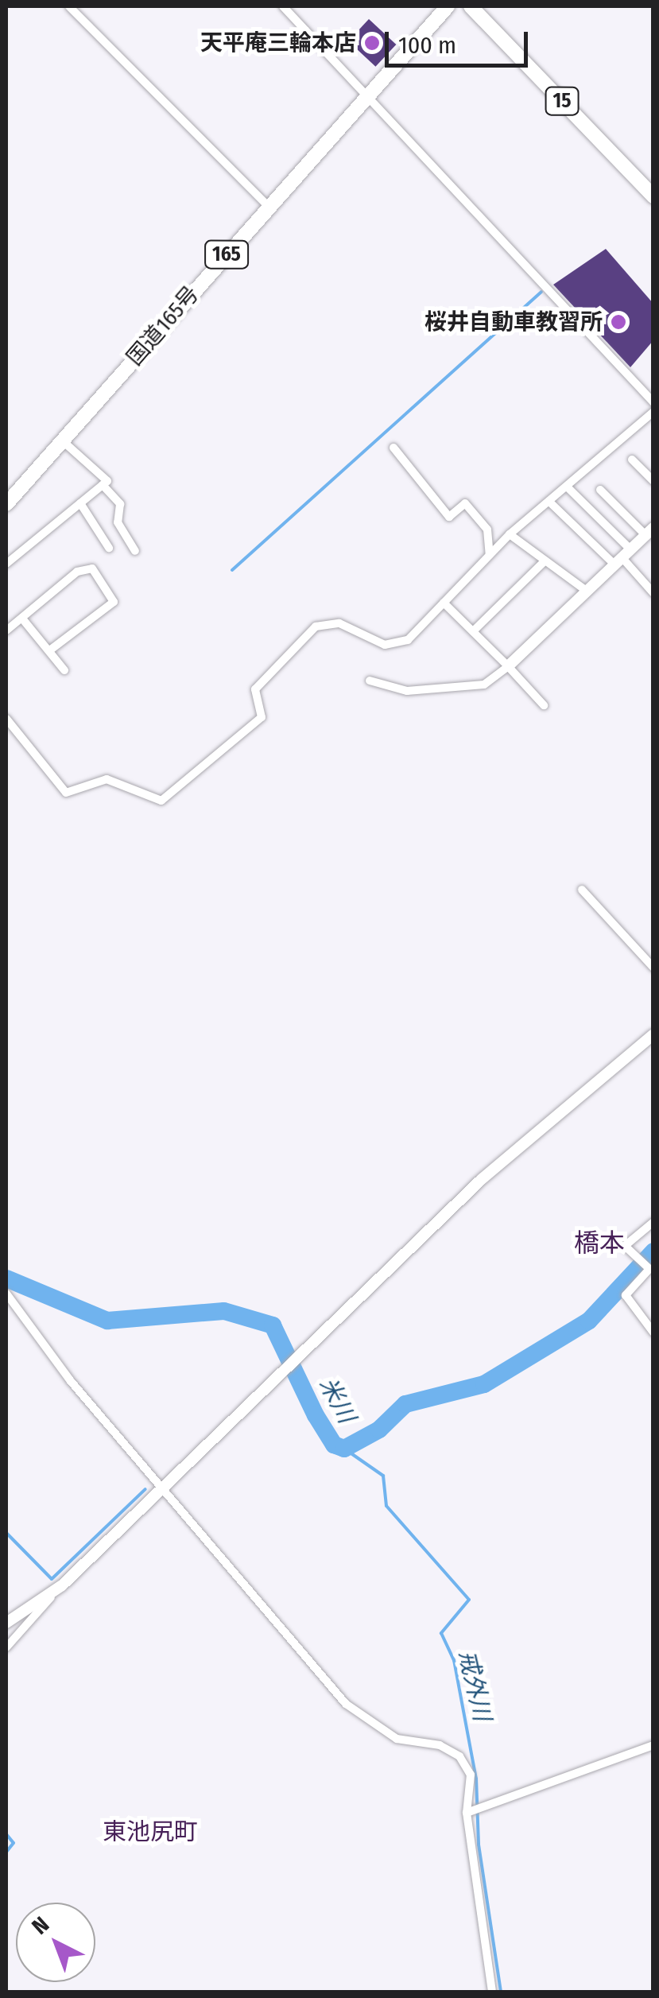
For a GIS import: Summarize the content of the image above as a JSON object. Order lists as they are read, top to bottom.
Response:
{
  "streets": {
    "main road": ["15", "165", "国道165号"]
  },
  "districts": ["橋本", "東池尻町"],
  "water": ["米川", "戒外川"],
  "places": ["天平庵三輪本店", "桜井自動車教習所"],
  "scale_bar": "100 m",
  "north": "top left"
}
